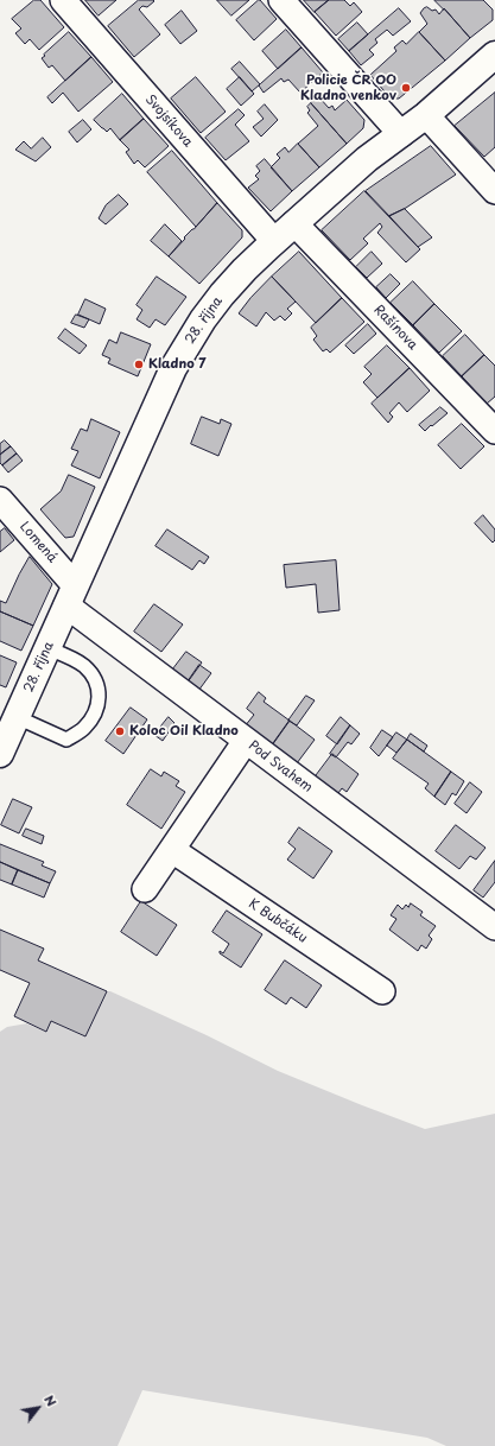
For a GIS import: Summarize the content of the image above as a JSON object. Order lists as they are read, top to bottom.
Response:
{
  "streets": {
    "main road": ["28. října"],
    "street": [
      "Svojsíkova",
      "Rašínova",
      "Lomená",
      "Pod Svahem",
      "K Bubčáku"
    ]
  },
  "crossings": [
    ["Svojsíkova", "28. října"],
    ["28. října", "Rašínova"],
    ["28. října", "Lomená"],
    ["28. října", "Pod Svahem"],
    ["Lomená", "Pod Svahem"]
  ],
  "places": ["Policie ČR OO Kladno venkov", "Kladno 7", "Koloc Oil Kladno"],
  "north": "top right"
}
